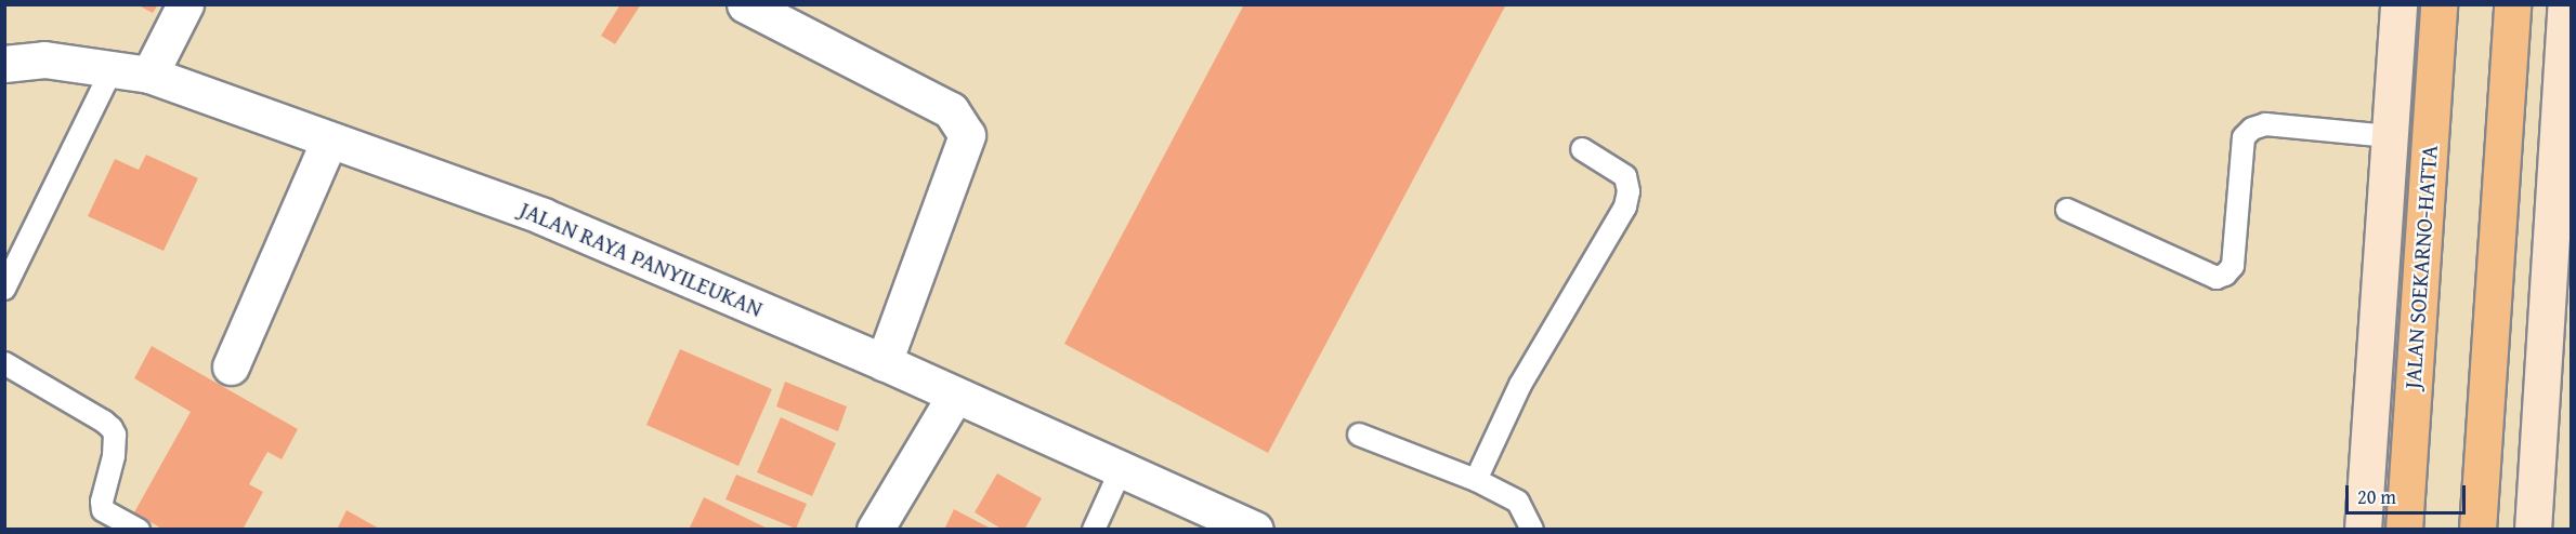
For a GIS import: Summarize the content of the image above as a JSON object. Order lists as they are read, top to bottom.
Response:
{
  "streets": {
    "highway": ["JALAN SOEKARNO-HATTA"],
    "street": ["JALAN RAYA PANYILEUKAN"]
  },
  "scale_bar": "20 m"
}
